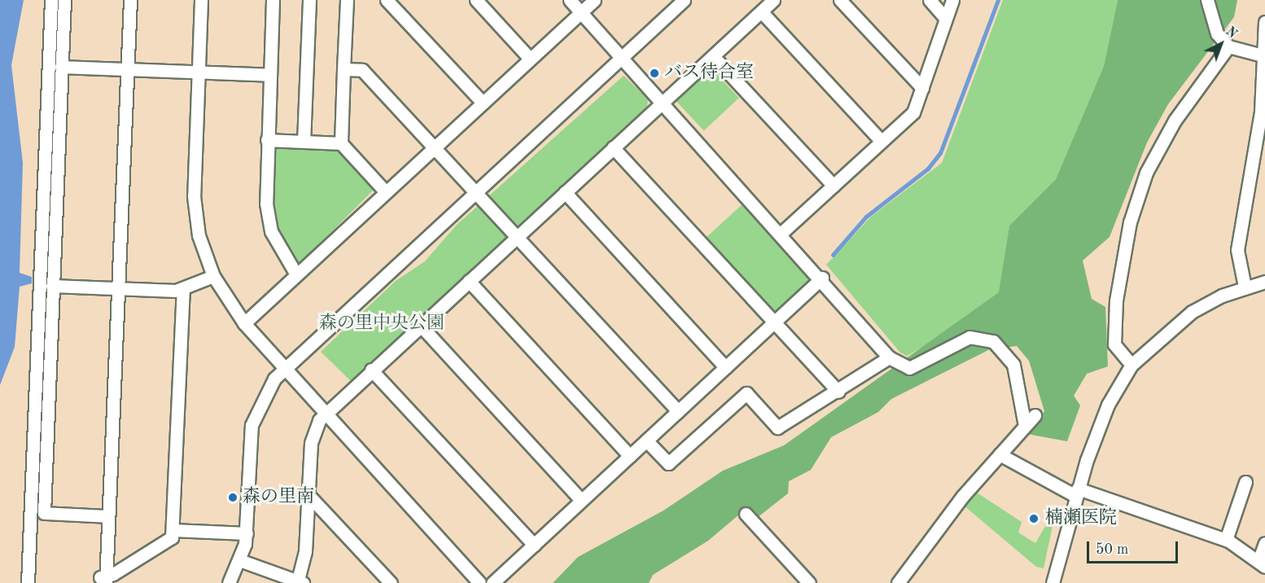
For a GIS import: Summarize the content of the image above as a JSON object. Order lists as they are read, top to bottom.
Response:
{
  "parks": ["森の里中央公園"],
  "places": ["バス待合室", "森の里南", "楠瀬医院"],
  "scale_bar": "50 m",
  "north": "top right"
}
